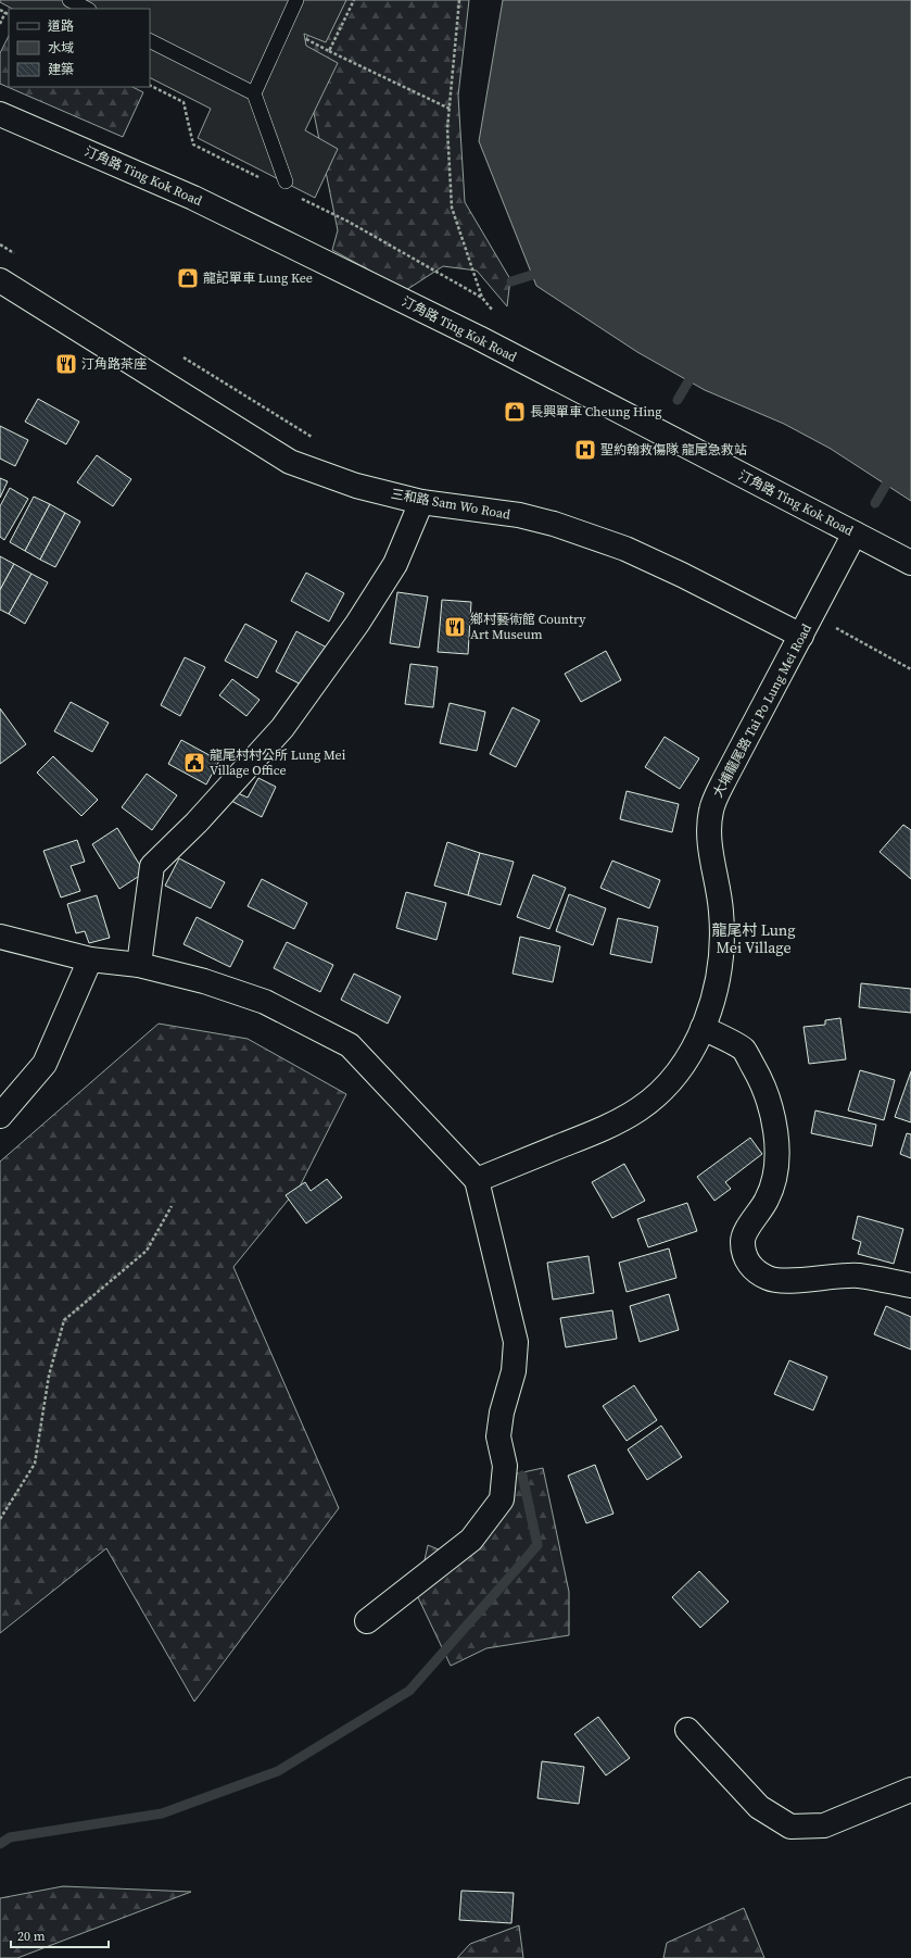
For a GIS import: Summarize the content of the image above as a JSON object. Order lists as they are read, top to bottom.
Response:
{
  "streets": {
    "street": ["汀角路 Ting Kok Road", "三和路 Sam Wo Road", "大埔龍尾路 Tai Po Lung Mei Road"]
  },
  "crossings": [
    ["汀角路 Ting Kok Road", "大埔龍尾路 Tai Po Lung Mei Road"],
    ["三和路 Sam Wo Road", "大埔龍尾路 Tai Po Lung Mei Road"]
  ],
  "districts": ["龍尾村 Lung Mei Village"],
  "places": {
    "shop": ["龍記單車 Lung Kee", "長興單車 Cheung Hing"],
    "restaurant": ["汀角路茶座", "鄉村藝術館 Country Art Museum"],
    "hospital": ["聖約翰救傷隊 龍尾急救站"],
    "public building": ["龍尾村村公所 Lung Mei Village Office"]
  },
  "legend": ["道路", "水域", "建築"],
  "scale_bar": "20 m"
}
